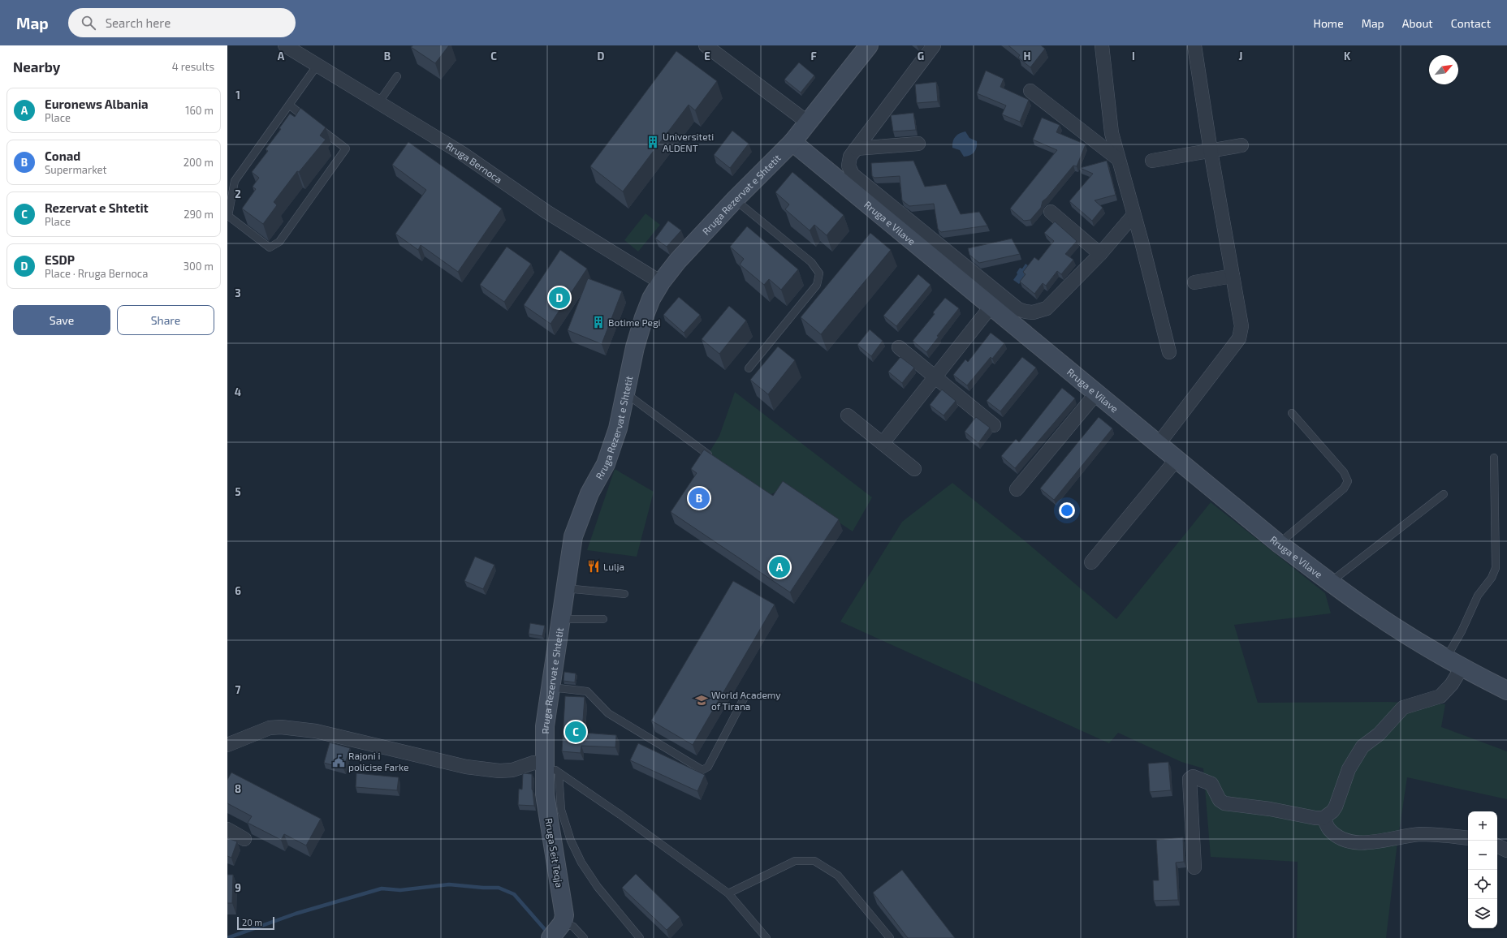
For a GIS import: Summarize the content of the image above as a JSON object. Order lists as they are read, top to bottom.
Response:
{
  "streets": {
    "street": [
      "Rruga Bernoca",
      "Rruga Rezervat e Shtetit",
      "Rruga e Vilave",
      "Rruga Seit Teqja"
    ]
  },
  "crossings": [
    ["Rruga Bernoca", "Rruga Rezervat e Shtetit"],
    ["Rruga Rezervat e Shtetit", "Rruga e Vilave"],
    ["Rruga Rezervat e Shtetit", "Rruga Seit Teqja"]
  ],
  "places": {
    "building": ["Universiteti ALDENT", "Botime Pegi"],
    "restaurant": ["Lulja"],
    "school or university": ["World Academy of Tirana"],
    "public building": ["Rajoni i policise Farke"]
  },
  "scale_bar": "20 m",
  "north": "top right",
  "page": {
    "header": "Map",
    "search": "Search here",
    "nav": [
      "Home",
      "Map",
      "About",
      "Contact"
    ],
    "heading": ["Nearby", "4 results"],
    "list": [
      {
        "mark": "A",
        "name": "Euronews Albania",
        "note": "Place",
        "value": "160 m"
      },
      {
        "mark": "B",
        "name": "Conad",
        "note": "Supermarket",
        "value": "200 m"
      },
      {
        "mark": "C",
        "name": "Rezervat e Shtetit",
        "note": "Place",
        "value": "290 m"
      },
      {
        "mark": "D",
        "name": "ESDP",
        "note": "Place · Rruga Bernoca",
        "value": "300 m"
      }
    ],
    "pins": [
      "D",
      "B",
      "A",
      "C"
    ],
    "buttons": ["Save", "Share"],
    "map_buttons": ["+", "−"],
    "scale": "20 m"
  },
  "grid": {
    "columns": [
      "A",
      "B",
      "C",
      "D",
      "E",
      "F",
      "G",
      "H",
      "I",
      "J",
      "K"
    ],
    "rows": [
      "1",
      "2",
      "3",
      "4",
      "5",
      "6",
      "7",
      "8",
      "9"
    ]
  }
}
